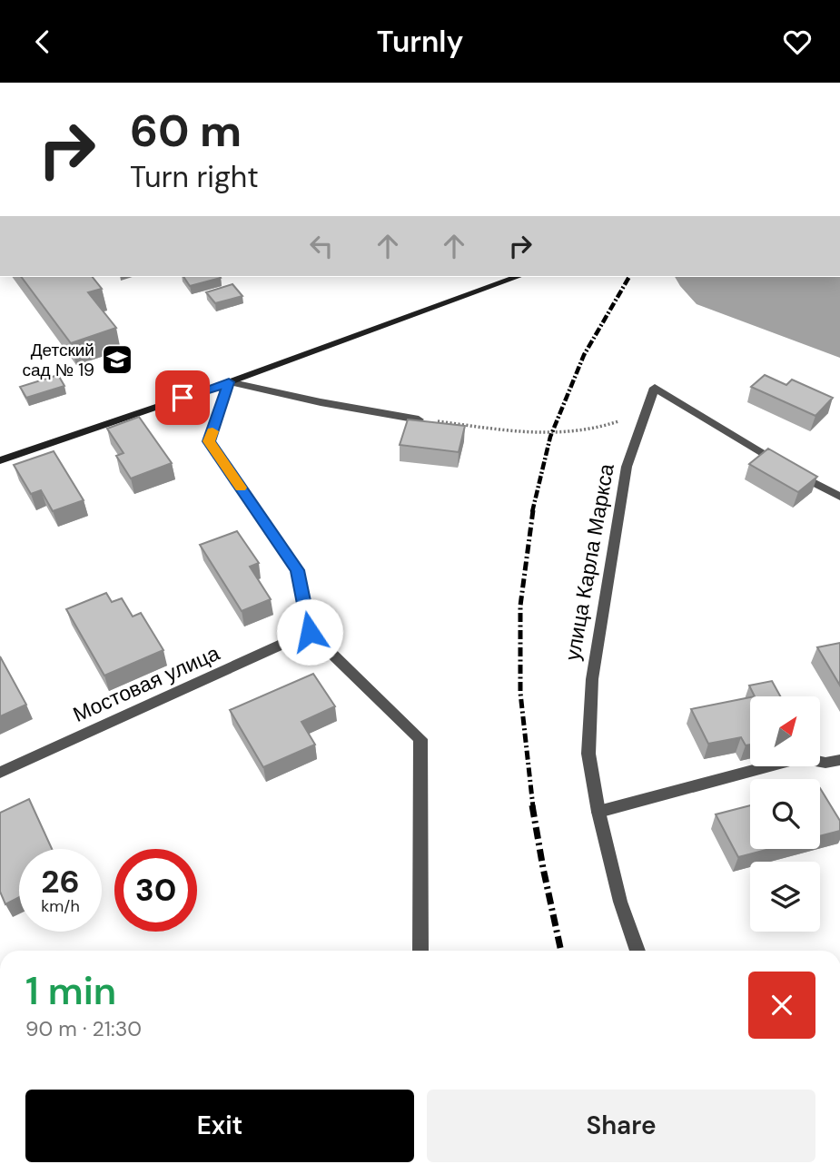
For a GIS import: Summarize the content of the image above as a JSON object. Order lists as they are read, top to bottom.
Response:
{
  "streets": {
    "street": ["улица Карла Маркса", "Мостовая улица"]
  },
  "places": {
    "school or university": ["Детский сад № 19"]
  },
  "north": "top right",
  "page": {
    "header": "Turnly",
    "turn": ["60 m", "Turn right"],
    "speed": "26 km/h",
    "limit": "30",
    "heading": ["1 min", "90 m · 21:30"],
    "buttons": ["Exit", "Share"]
  }
}
